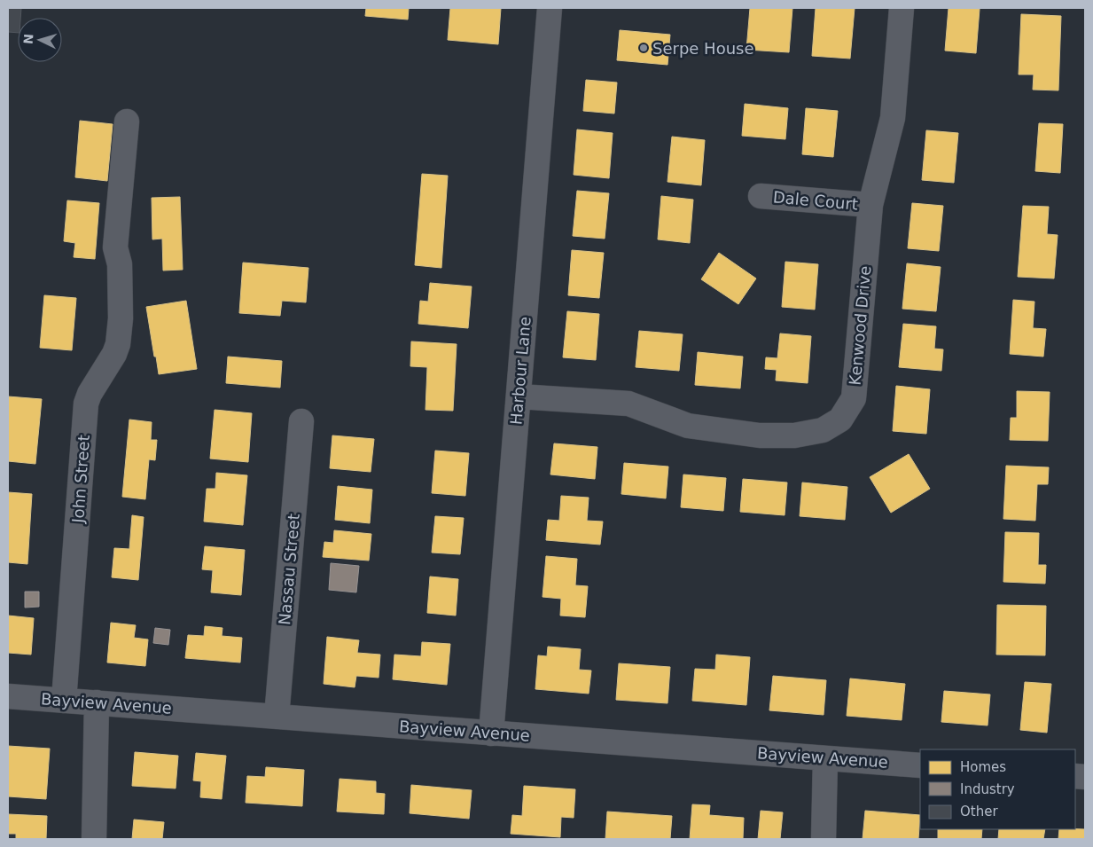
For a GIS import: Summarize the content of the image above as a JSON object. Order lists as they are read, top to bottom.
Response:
{
  "streets": {
    "street": [
      "Dale Court",
      "Kenwood Drive",
      "Harbour Lane",
      "John Street",
      "Nassau Street",
      "Bayview Avenue"
    ]
  },
  "crossings": [
    ["Dale Court", "Kenwood Drive"],
    ["Kenwood Drive", "Harbour Lane"],
    ["Harbour Lane", "Bayview Avenue"],
    ["John Street", "Bayview Avenue"],
    ["Nassau Street", "Bayview Avenue"]
  ],
  "places": ["Serpe House"],
  "legend": ["Homes", "Industry", "Other"],
  "north": "left"
}
